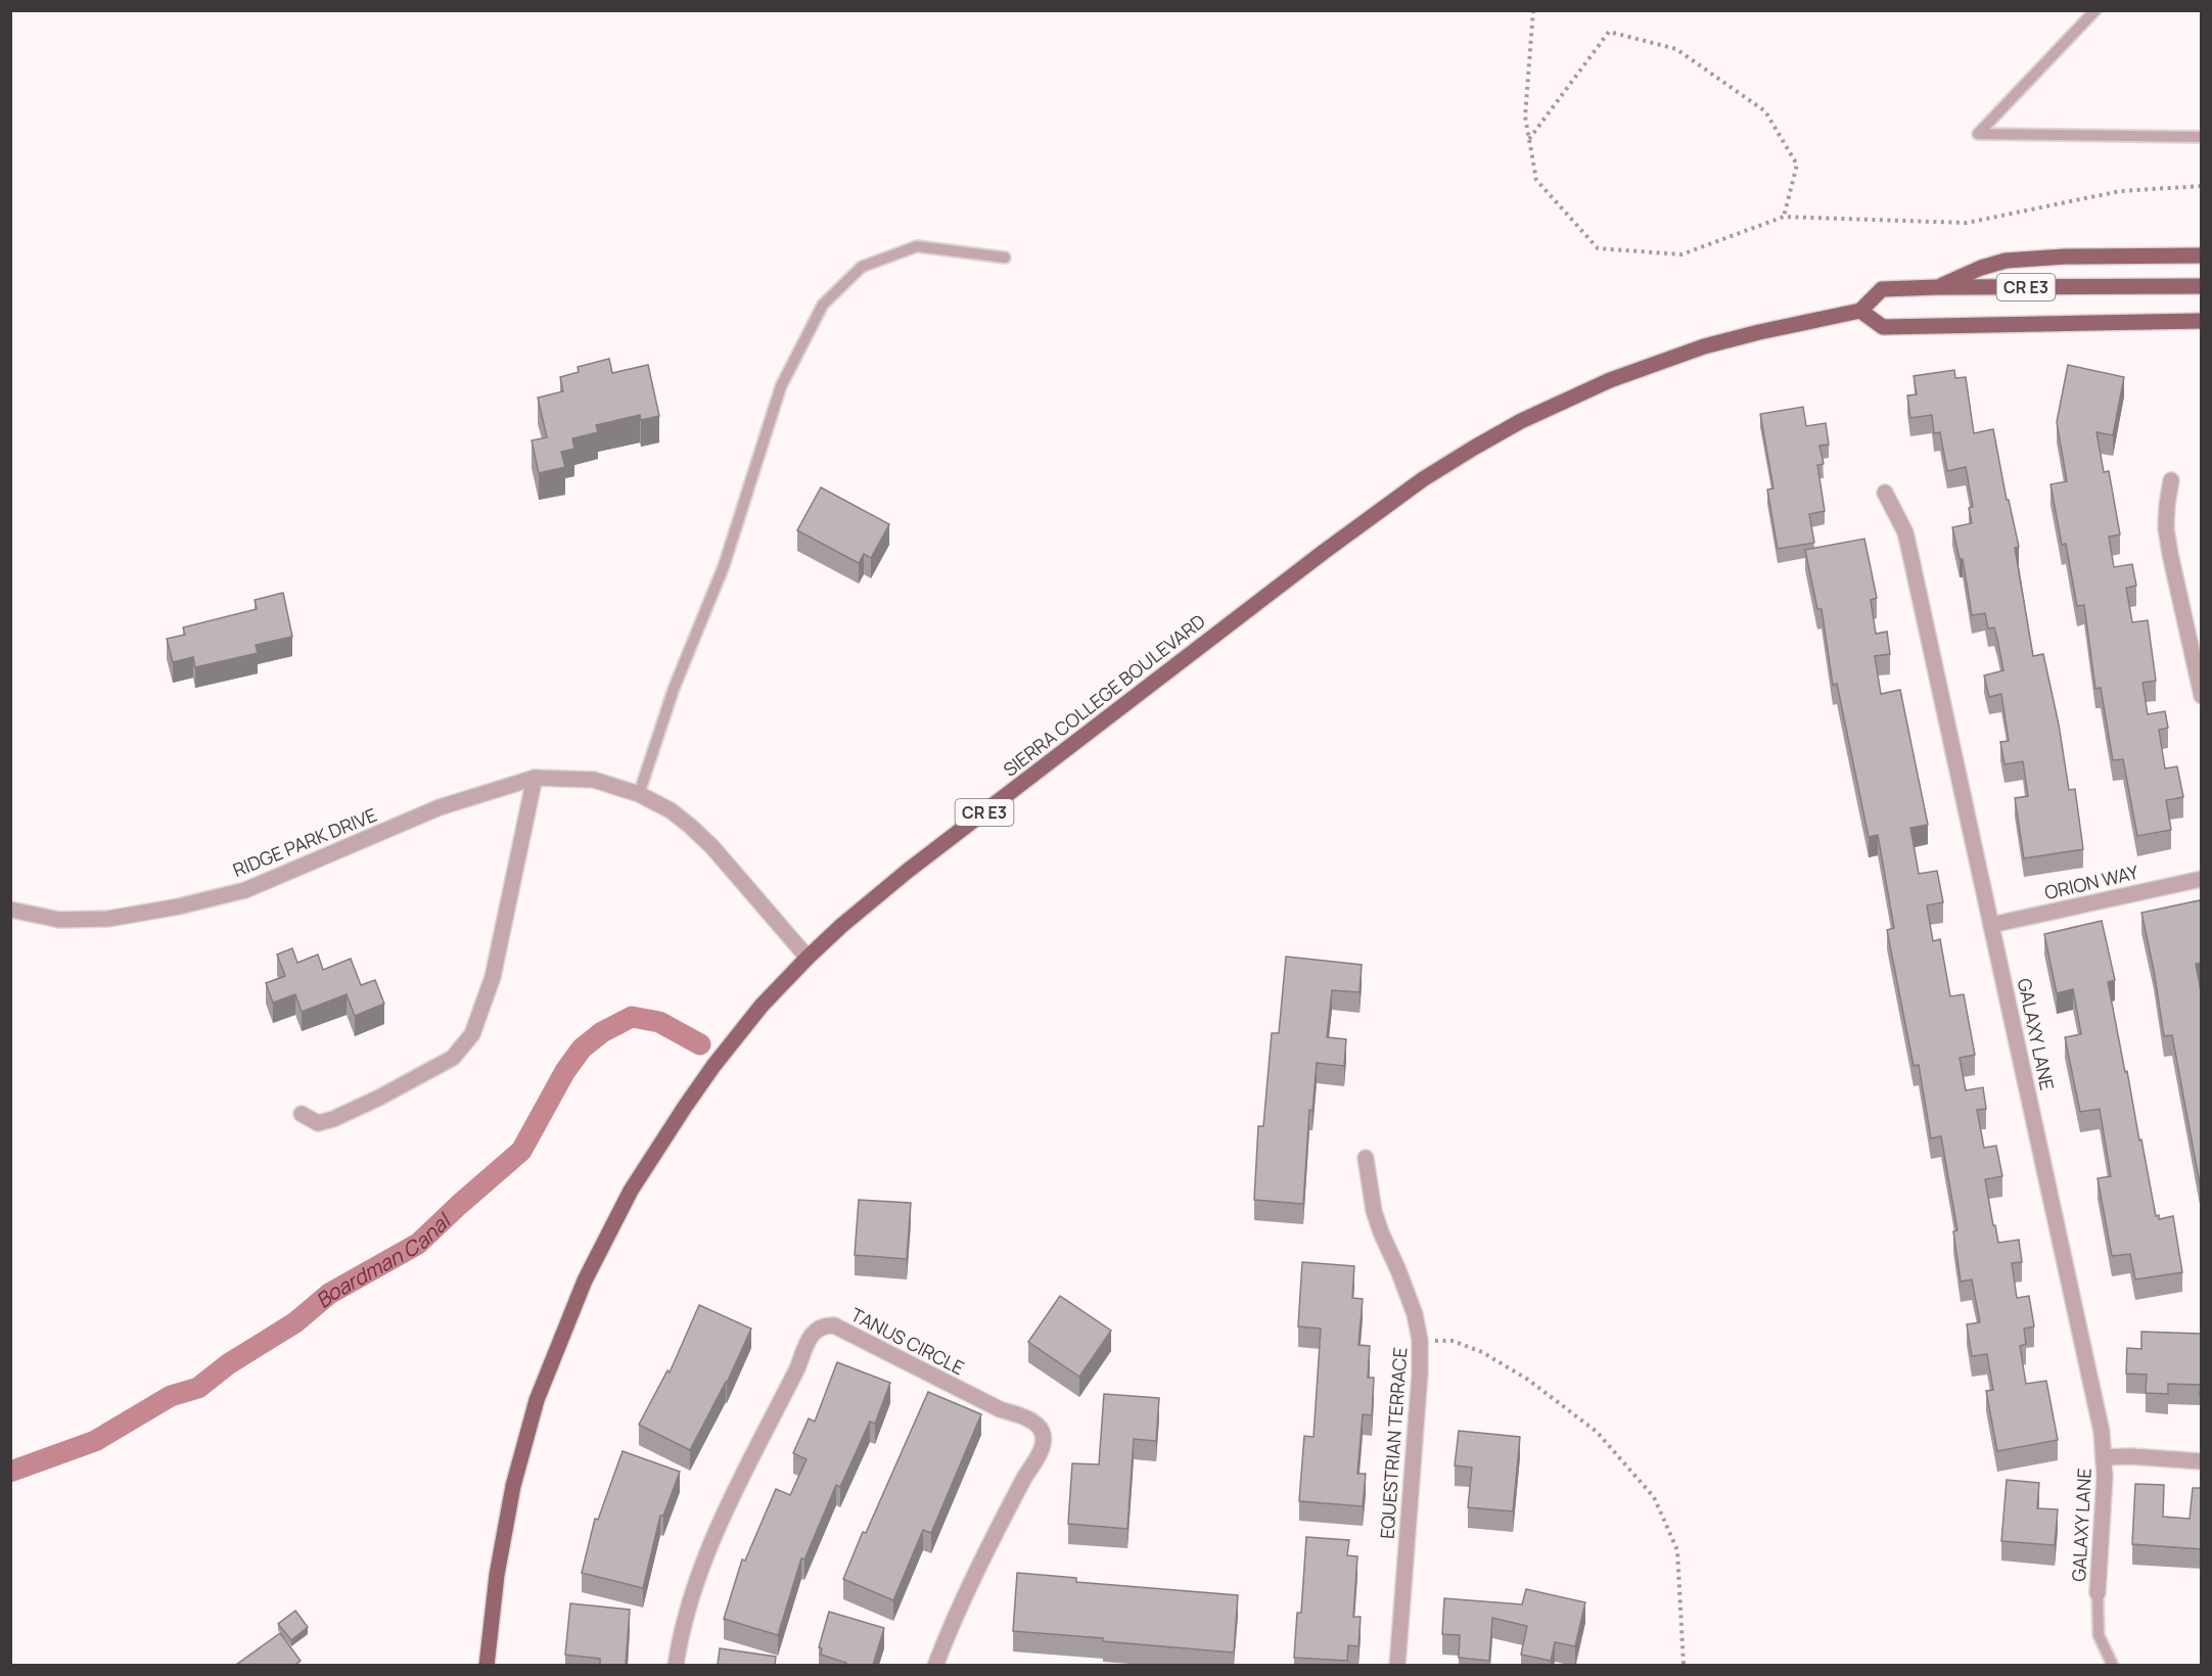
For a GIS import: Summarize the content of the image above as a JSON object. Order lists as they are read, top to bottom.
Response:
{
  "streets": {
    "main road": ["CR E3", "SIERRA COLLEGE BOULEVARD"],
    "street": [
      "RIDGE PARK DRIVE",
      "ORION WAY",
      "GALAXY LANE",
      "TANUS CIRCLE",
      "EQUESTRIAN TERRACE"
    ]
  },
  "crossings": [
    ["CR E3", "SIERRA COLLEGE BOULEVARD"],
    ["SIERRA COLLEGE BOULEVARD", "RIDGE PARK DRIVE"],
    ["ORION WAY", "GALAXY LANE"]
  ],
  "water": ["Boardman Canal"]
}
